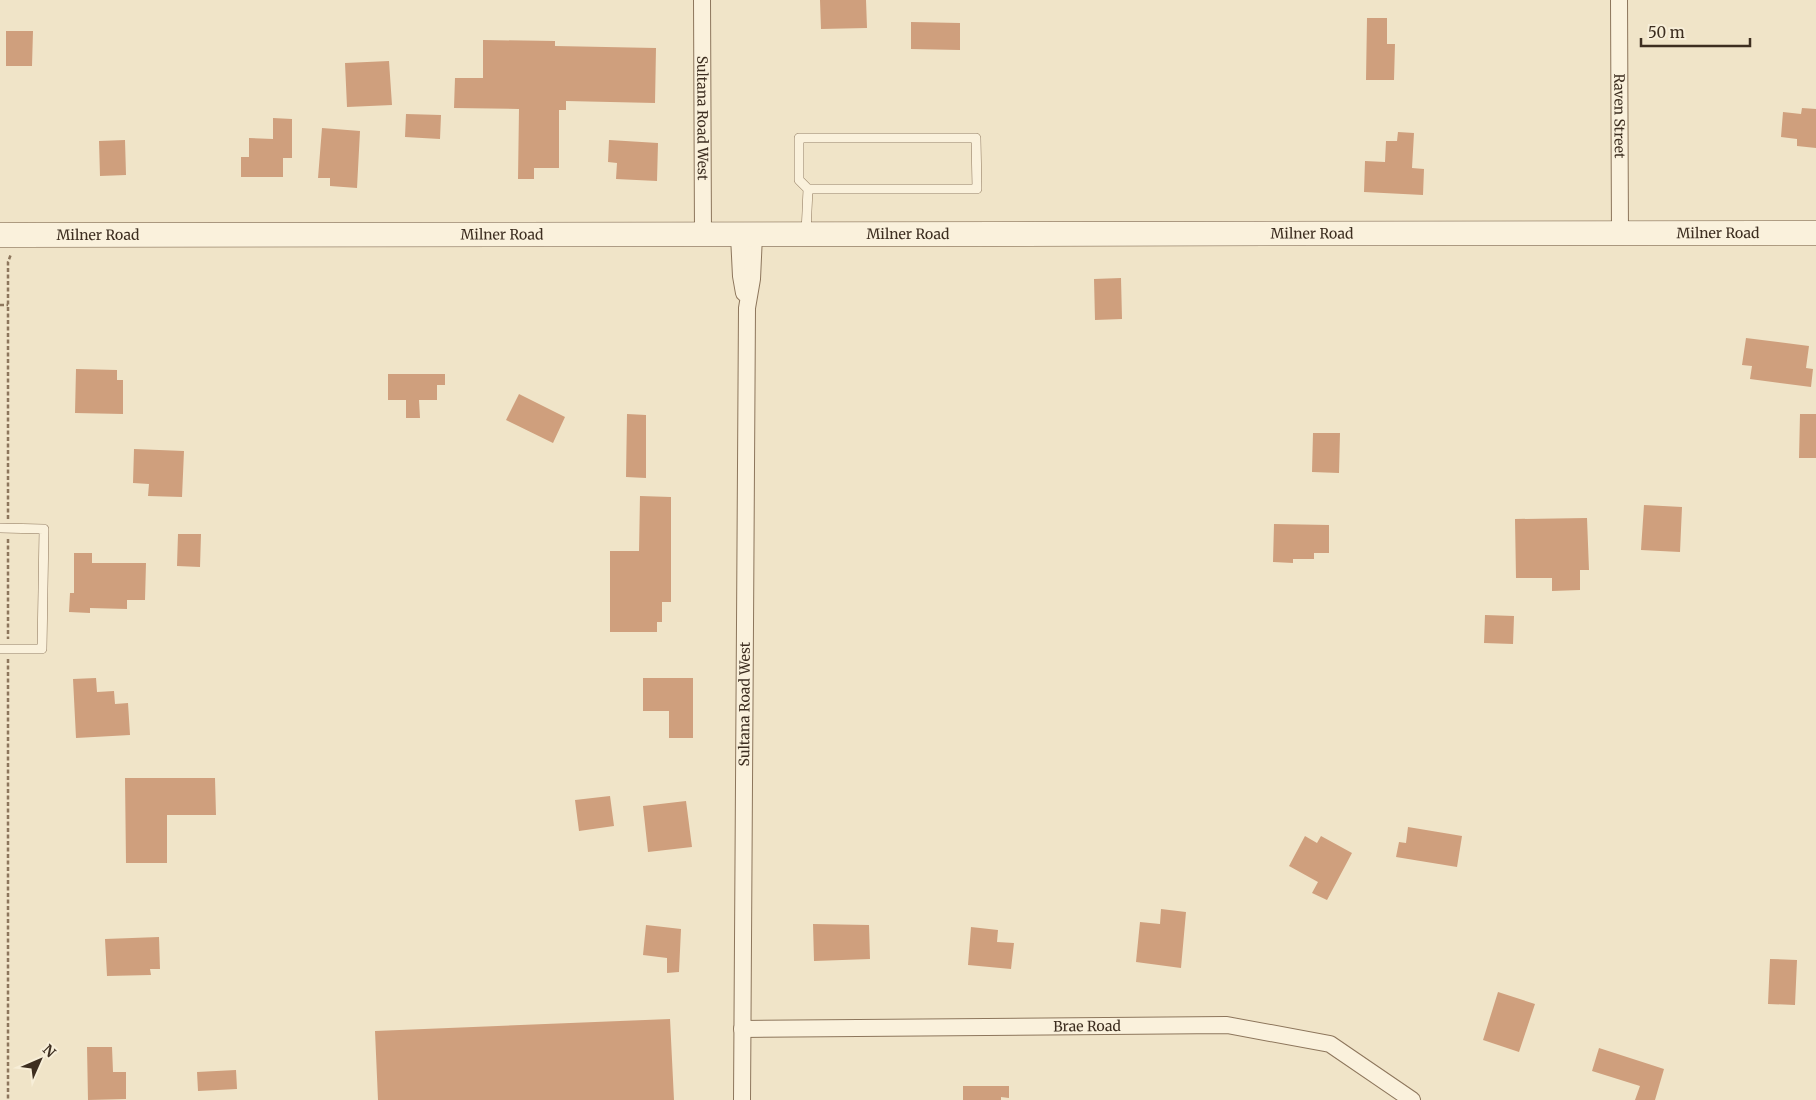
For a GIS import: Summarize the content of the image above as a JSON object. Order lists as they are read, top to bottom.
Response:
{
  "streets": {
    "street": [
      "Sultana Road West",
      "Raven Street",
      "Milner Road",
      "Brae Road"
    ]
  },
  "crossings": [
    ["Sultana Road West", "Milner Road"],
    ["Sultana Road West", "Brae Road"],
    ["Raven Street", "Milner Road"]
  ],
  "scale_bar": "50 m",
  "north": "top right"
}
